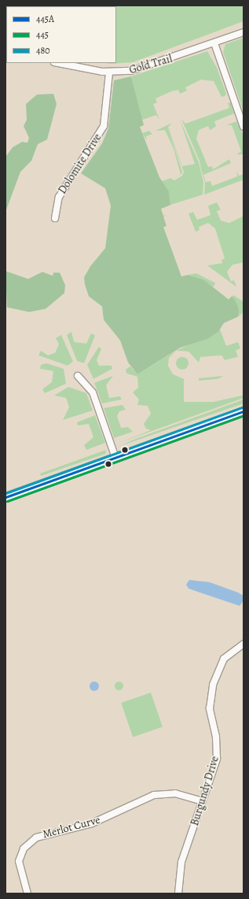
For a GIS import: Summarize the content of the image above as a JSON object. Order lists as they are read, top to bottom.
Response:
{
  "streets": {
    "street": [
      "Gold Trail",
      "Dolomite Drive",
      "Burgundy Drive",
      "Merlot Curve"
    ]
  },
  "crossings": [
    ["Gold Trail", "Dolomite Drive"],
    ["Burgundy Drive", "Merlot Curve"]
  ],
  "lines": ["transit line 480", "transit line 445A", "transit line 445"],
  "legend": ["445A", "445", "480"]
}
